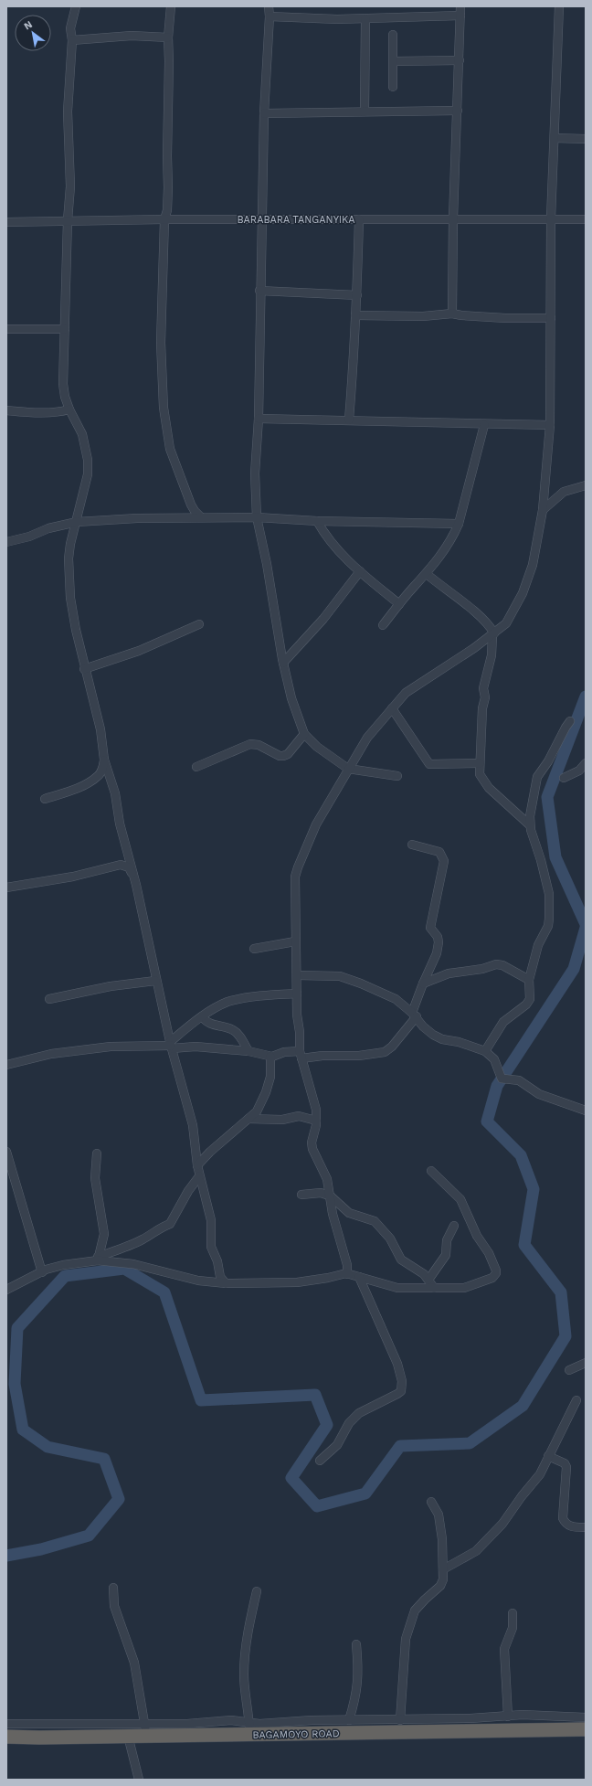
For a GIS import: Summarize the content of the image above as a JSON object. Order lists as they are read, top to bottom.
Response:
{
  "streets": {
    "highway": ["BAGAMOYO ROAD"],
    "street": ["BARABARA TANGANYIKA"]
  },
  "north": "top left"
}
